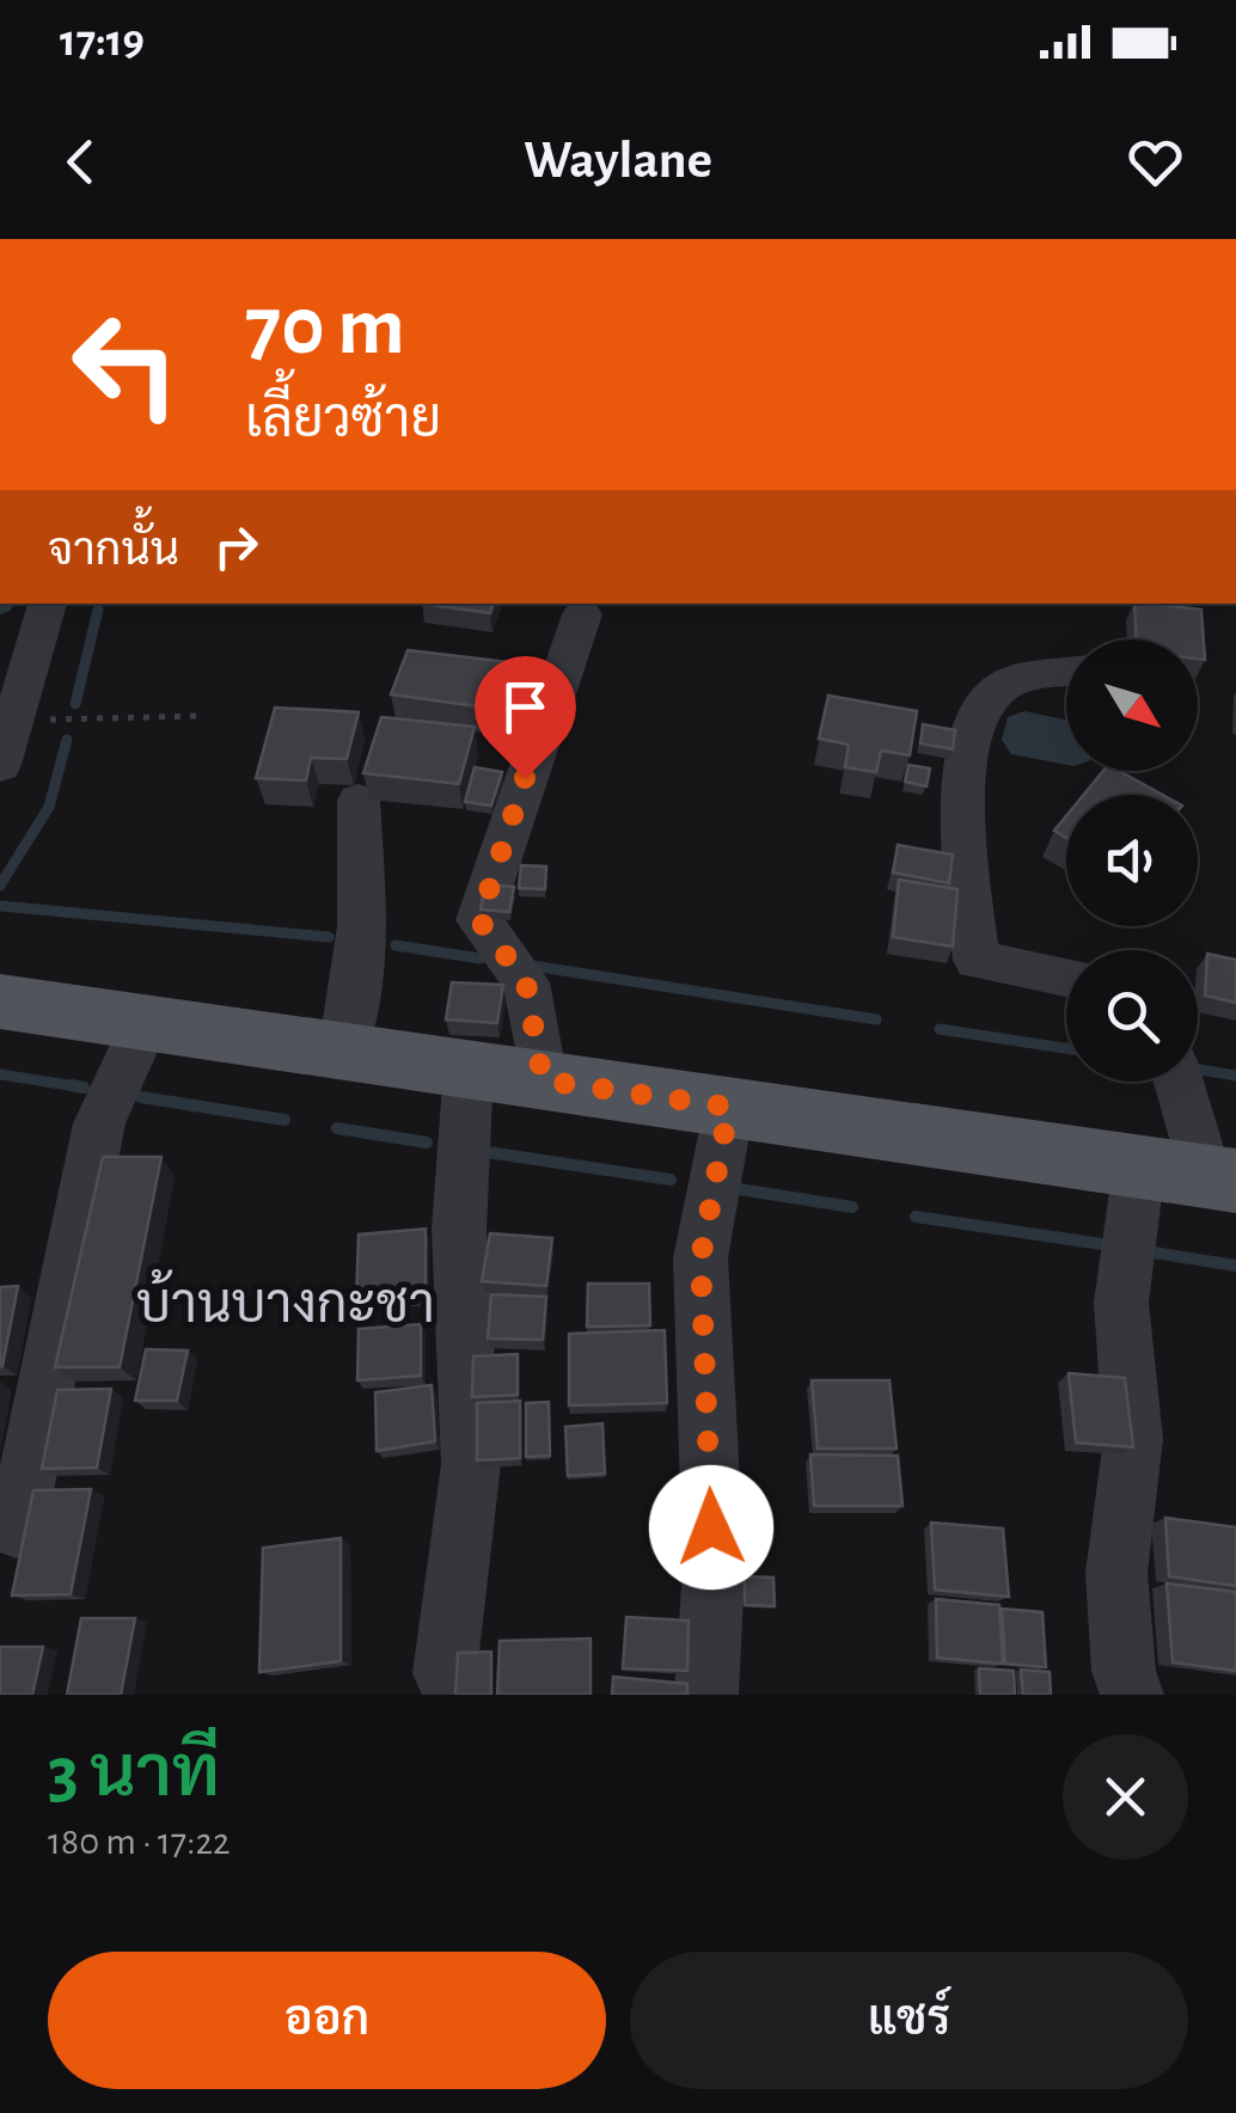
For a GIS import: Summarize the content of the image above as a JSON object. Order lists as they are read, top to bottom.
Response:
{
  "districts": ["บ้านบางกะชา"],
  "north": "bottom right",
  "page": {
    "status": "17:19",
    "header": "Waylane",
    "turn": ["70 m", "เลี้ยวซ้าย"],
    "then": "จากนั้น",
    "heading": ["3 นาที", "180 m · 17:22"],
    "buttons": ["ออก", "แชร์"]
  }
}
